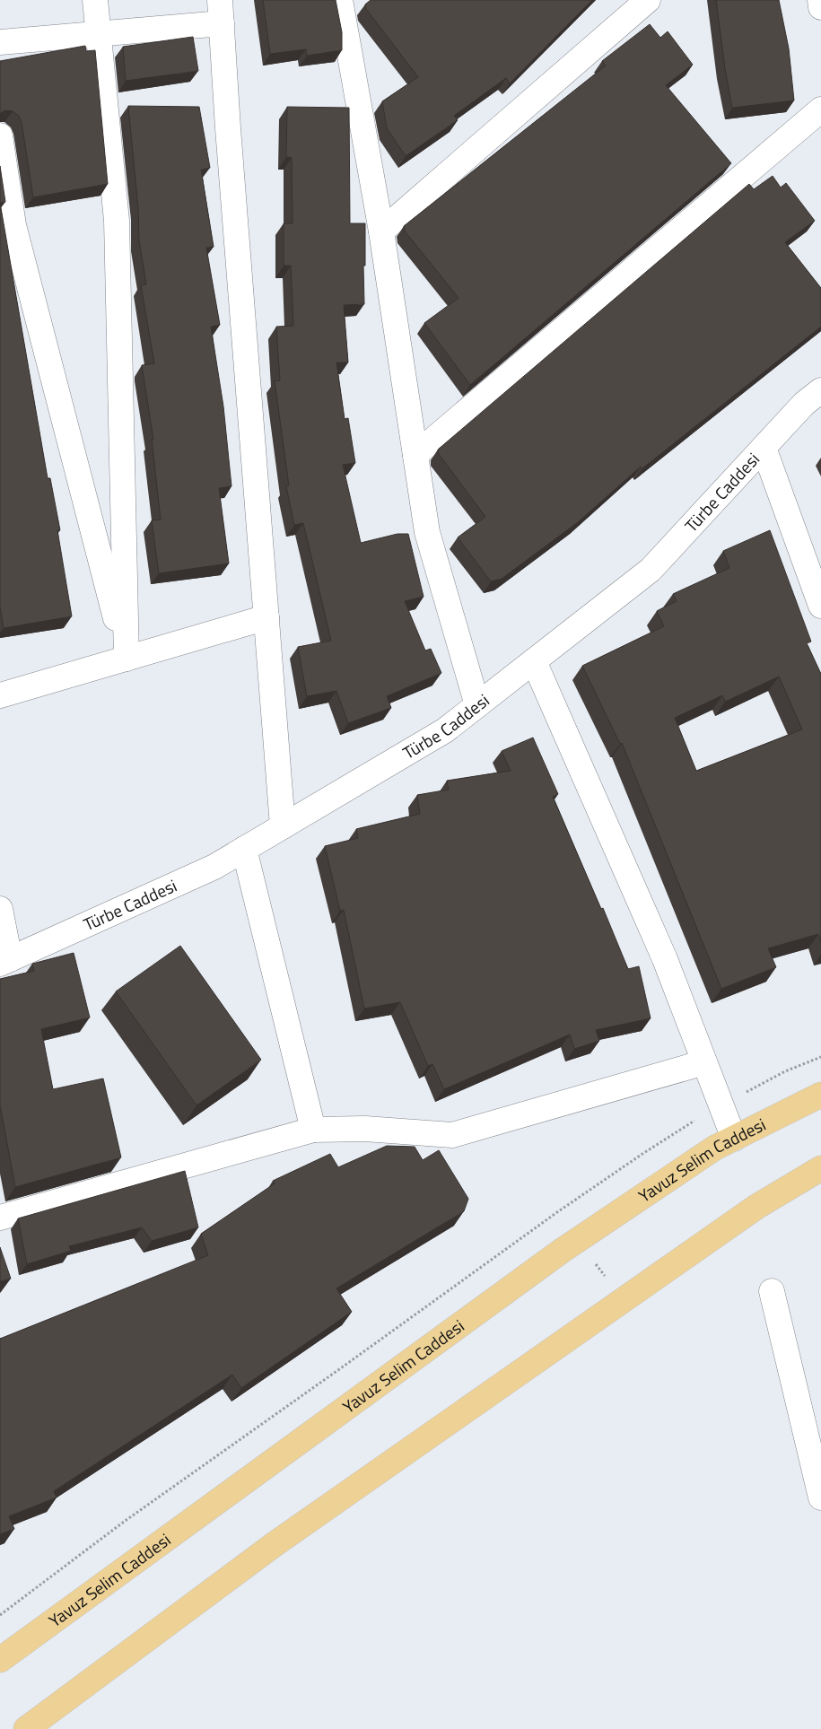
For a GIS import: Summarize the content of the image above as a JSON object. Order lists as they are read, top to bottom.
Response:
{
  "streets": {
    "main road": ["Yavuz Selim Caddesi"],
    "street": ["Türbe Caddesi"]
  }
}
